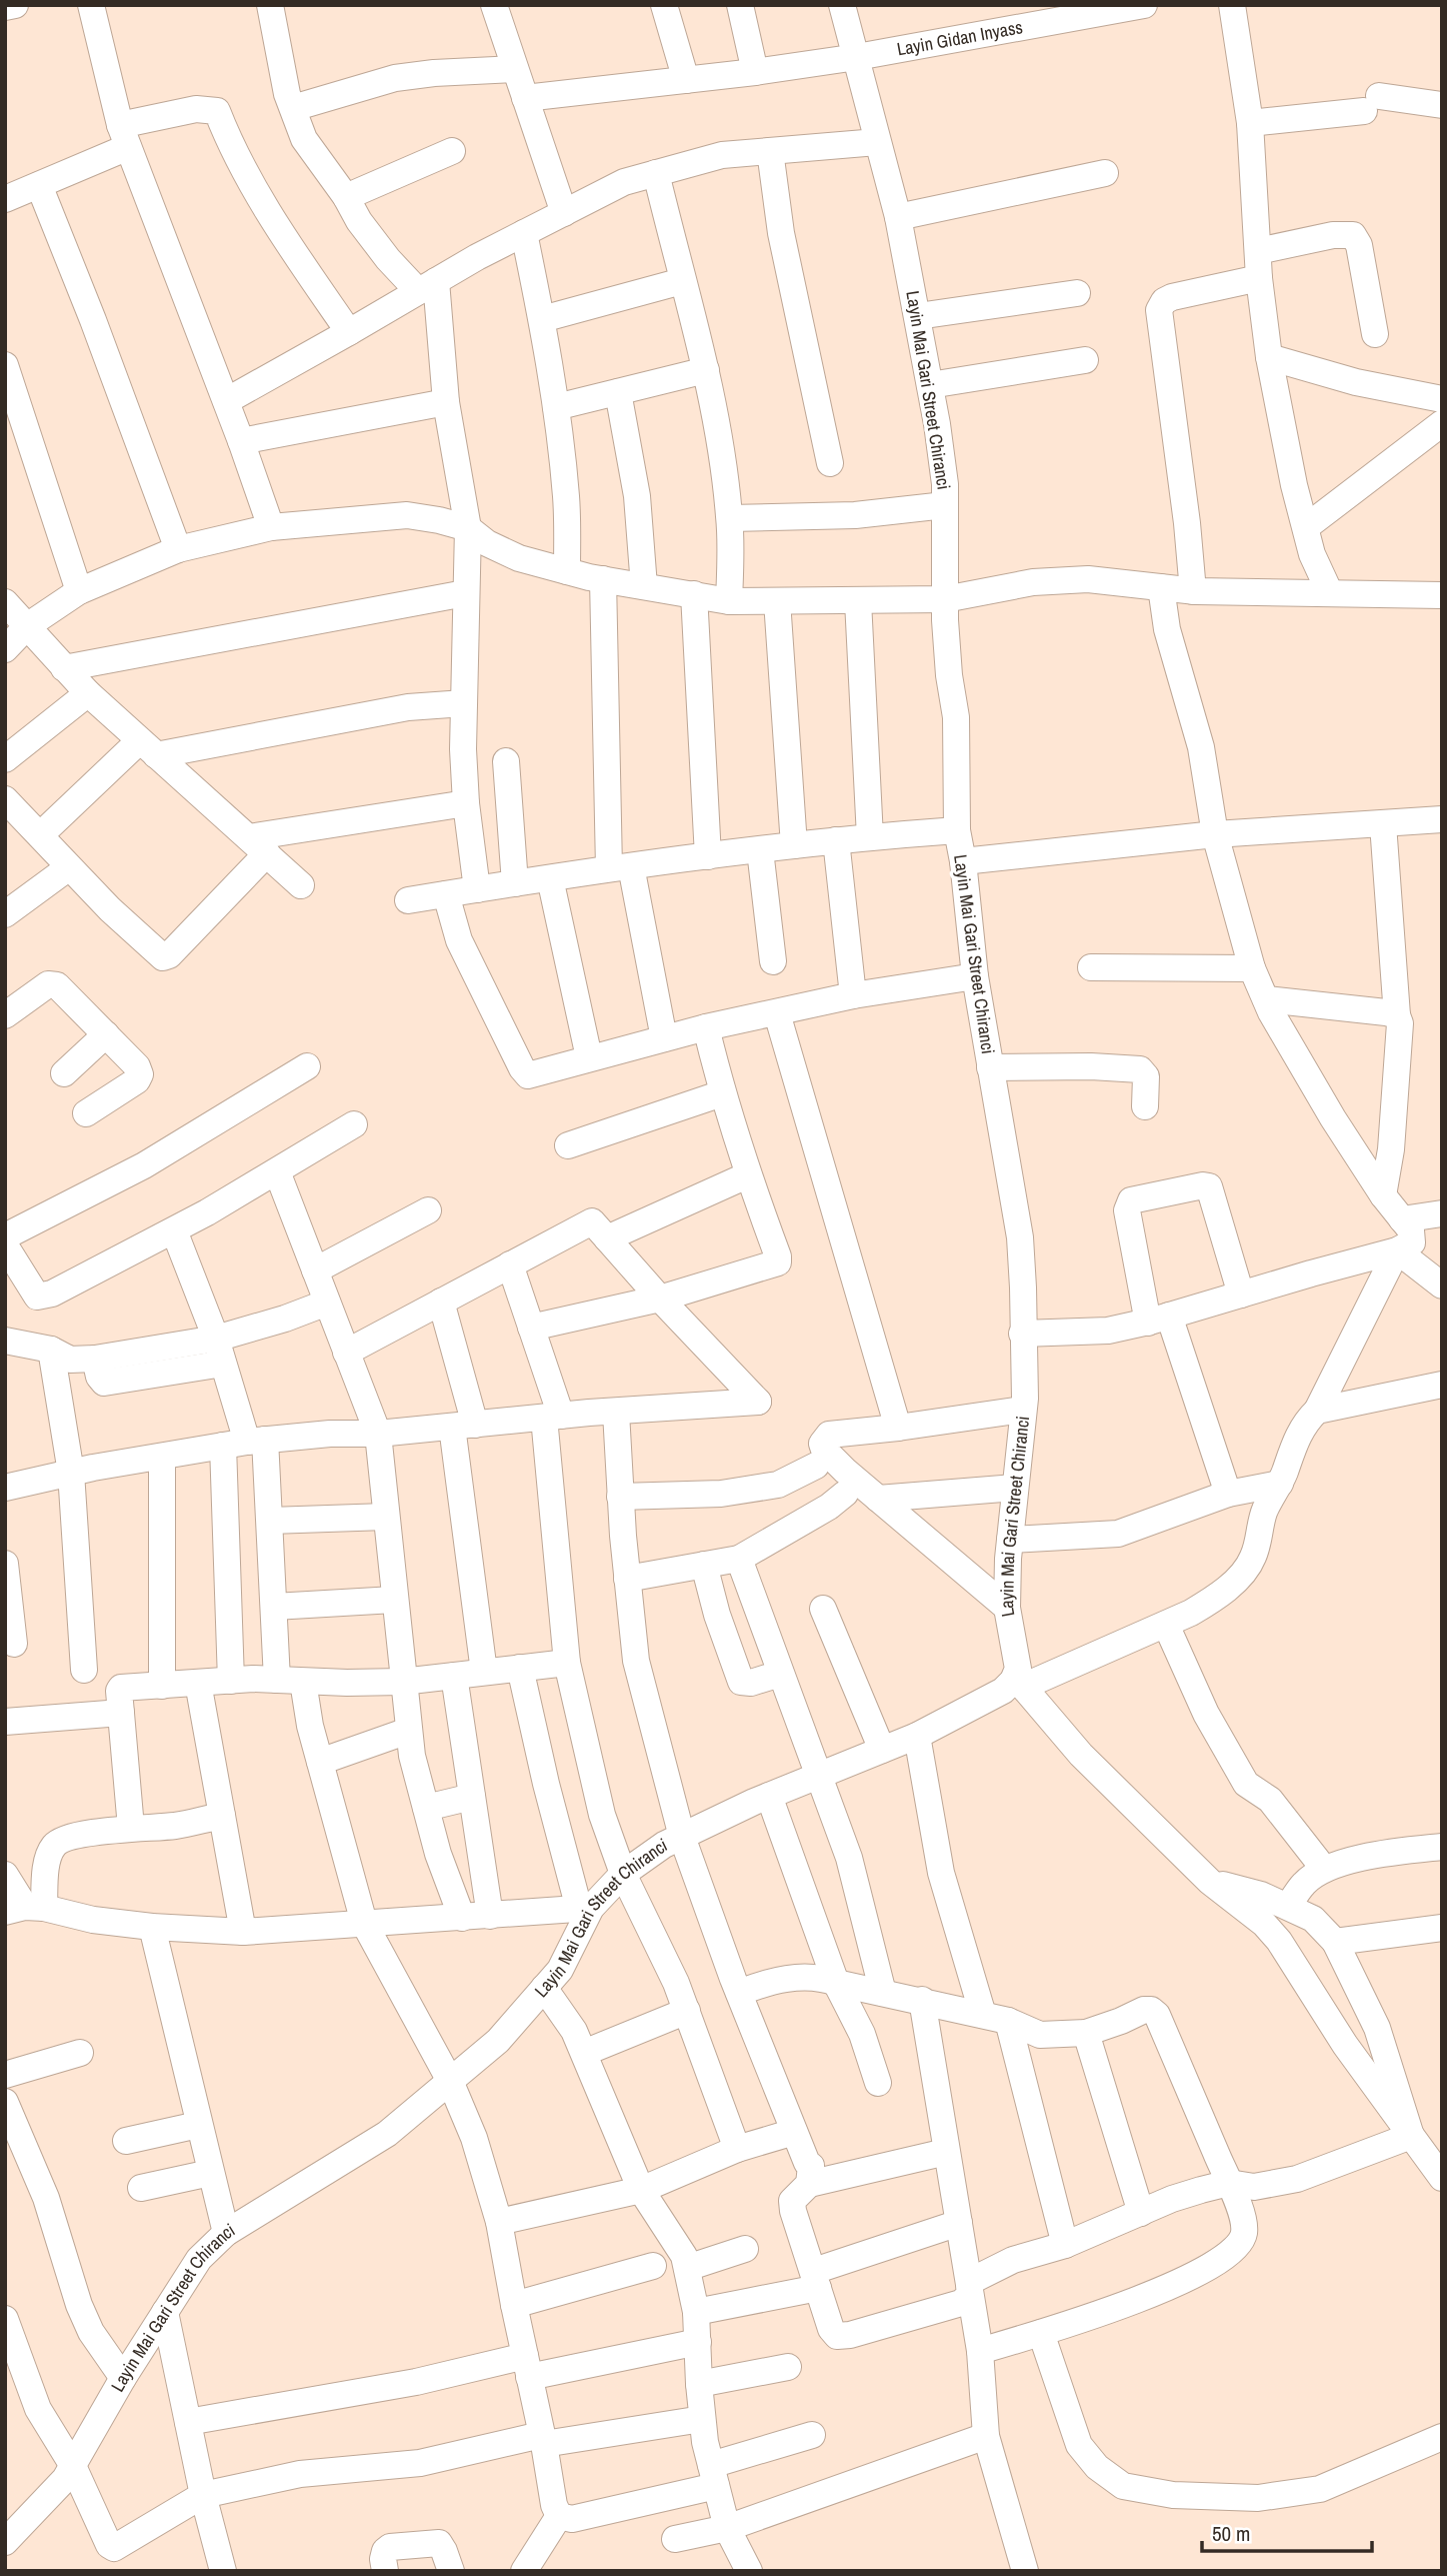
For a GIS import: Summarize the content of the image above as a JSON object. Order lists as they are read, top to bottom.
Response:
{
  "streets": {
    "street": ["Layin Gidan Inyass", "Layin Mai Gari Street Chiranci"]
  },
  "crossings": [
    ["Layin Gidan Inyass", "Layin Mai Gari Street Chiranci"]
  ],
  "scale_bar": "50 m"
}
